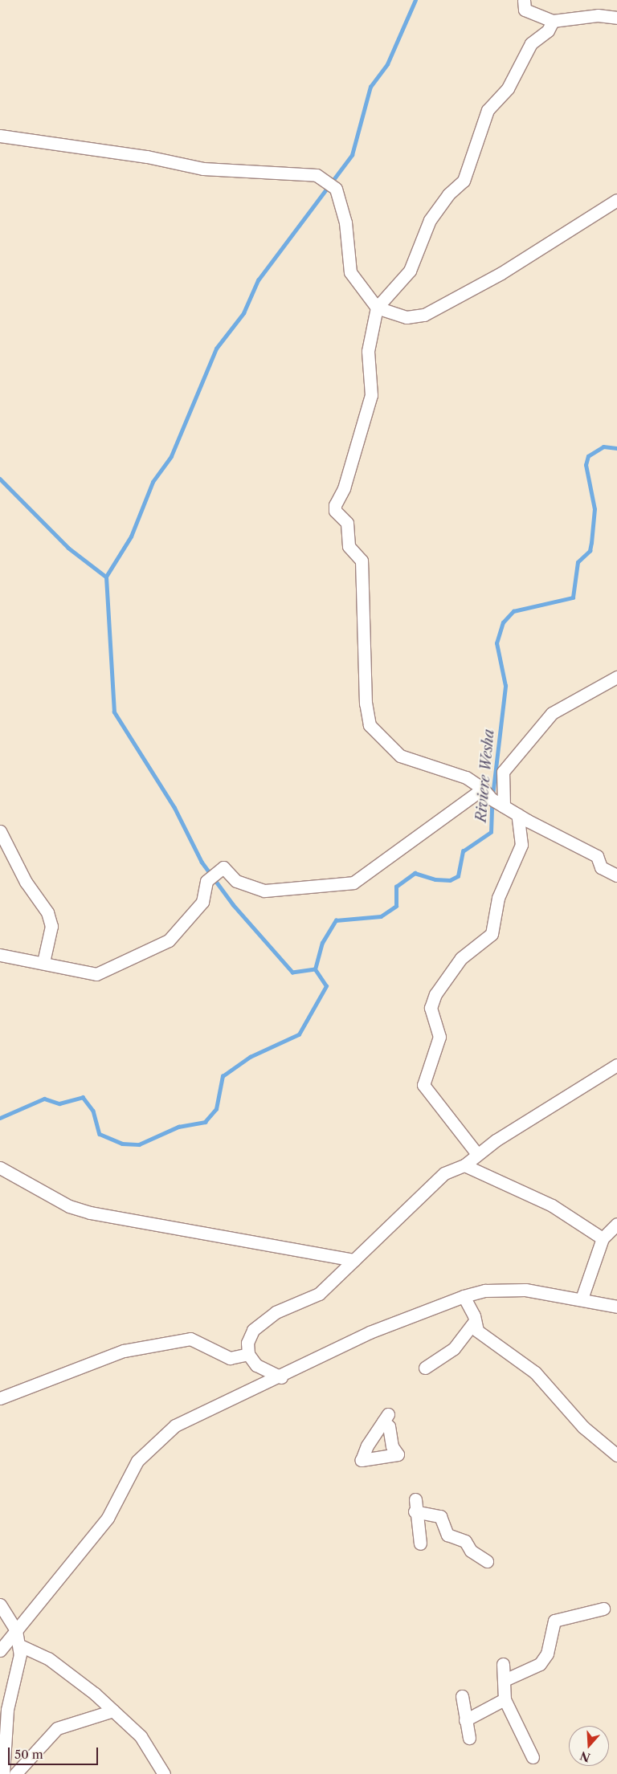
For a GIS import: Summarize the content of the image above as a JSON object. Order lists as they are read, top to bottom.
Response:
{
  "water": ["Riviere Wesha"],
  "scale_bar": "50 m",
  "north": "bottom"
}
